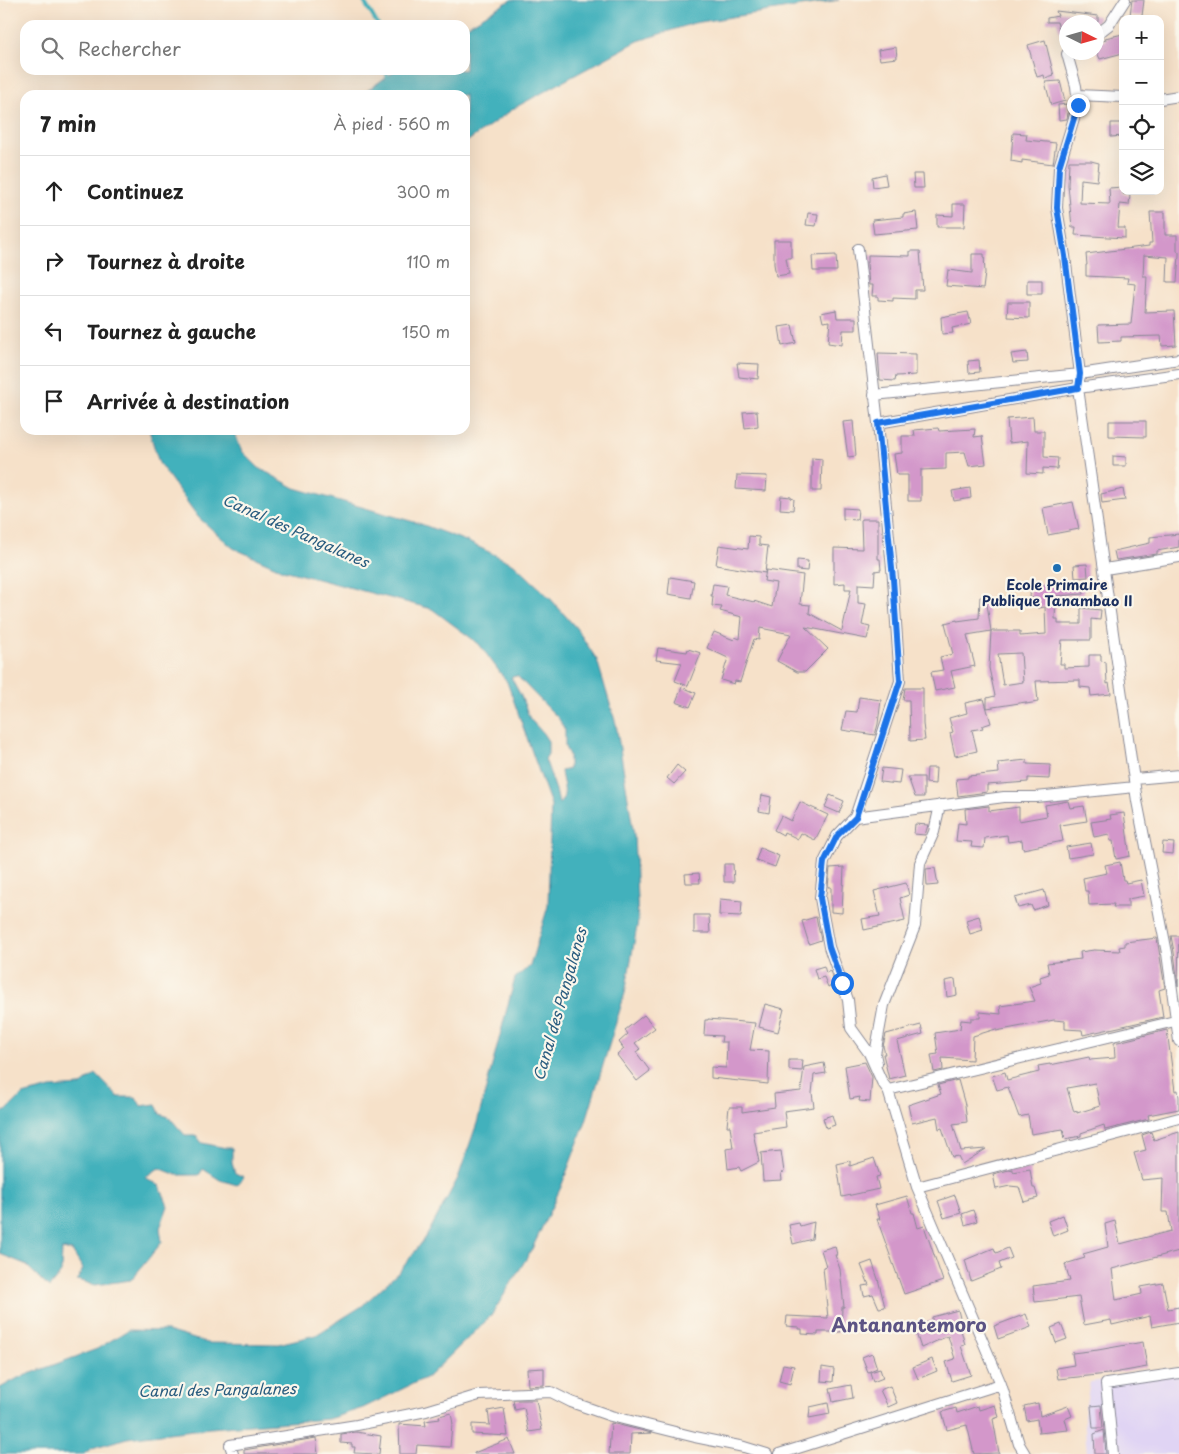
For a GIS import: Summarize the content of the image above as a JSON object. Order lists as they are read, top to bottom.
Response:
{
  "districts": ["Antanantemoro"],
  "water": ["Canal des Pangalanes"],
  "places": ["Ecole Primaire Publique Tanambao II"],
  "north": "right",
  "page": {
    "map_buttons": ["+", "−"],
    "search": "Rechercher",
    "heading": ["7 min", "À pied · 560 m"],
    "list": [
      ["Continuez", "300 m"],
      ["Tournez à droite", "110 m"],
      ["Tournez à gauche", "150 m"],
      "Arrivée à destination"
    ]
  }
}
